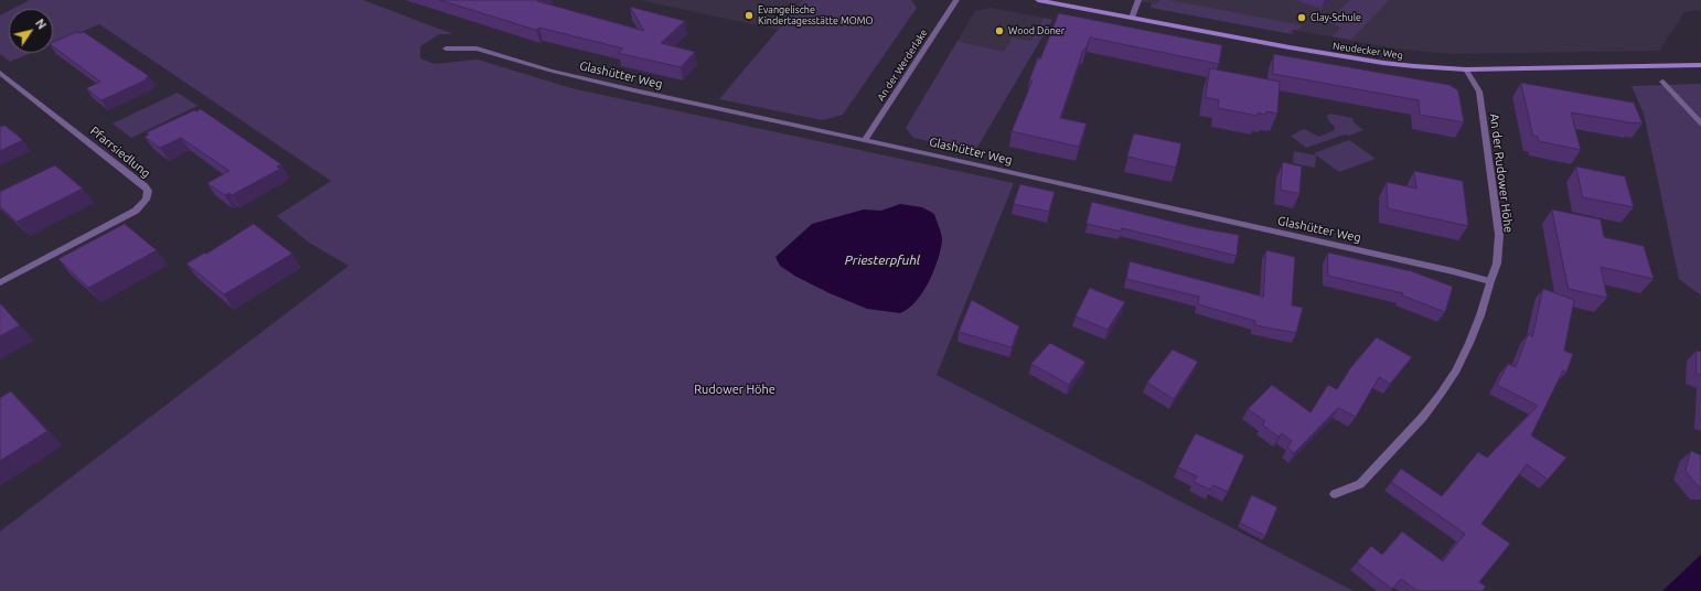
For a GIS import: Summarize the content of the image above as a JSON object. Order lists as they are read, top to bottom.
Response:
{
  "streets": {
    "street": [
      "Neudecker Weg",
      "An der Werderlake",
      "Glashütter Weg",
      "Pfarrsiedlung",
      "An der Rudower Höhe"
    ]
  },
  "crossings": [
    ["Neudecker Weg", "An der Rudower Höhe"],
    ["An der Werderlake", "Glashütter Weg"],
    ["Glashütter Weg", "An der Rudower Höhe"]
  ],
  "water": ["Priesterpfuhl"],
  "parks": ["Rudower Höhe"],
  "places": ["Evangelische Kindertagesstätte MOMO", "Clay-Schule", "Wood Döner"],
  "north": "top right"
}
